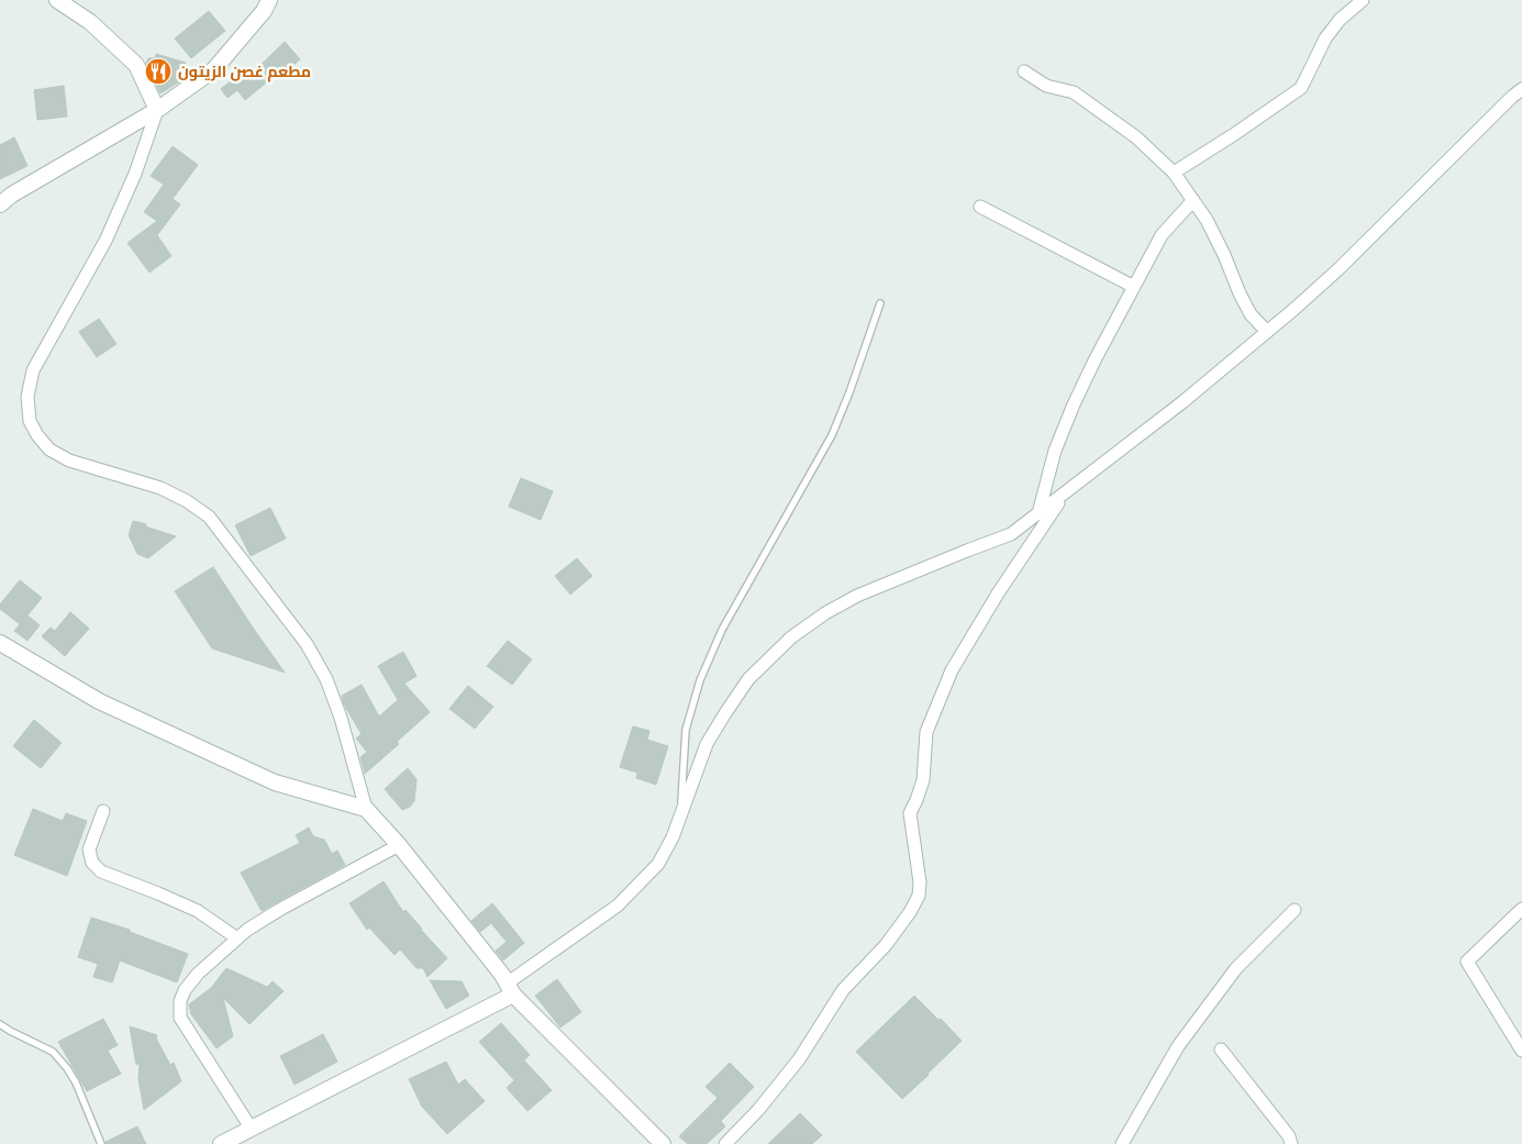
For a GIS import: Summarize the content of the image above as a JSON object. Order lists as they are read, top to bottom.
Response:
{
  "places": {
    "restaurant": ["مطعم غصن الزيتون"]
  }
}
